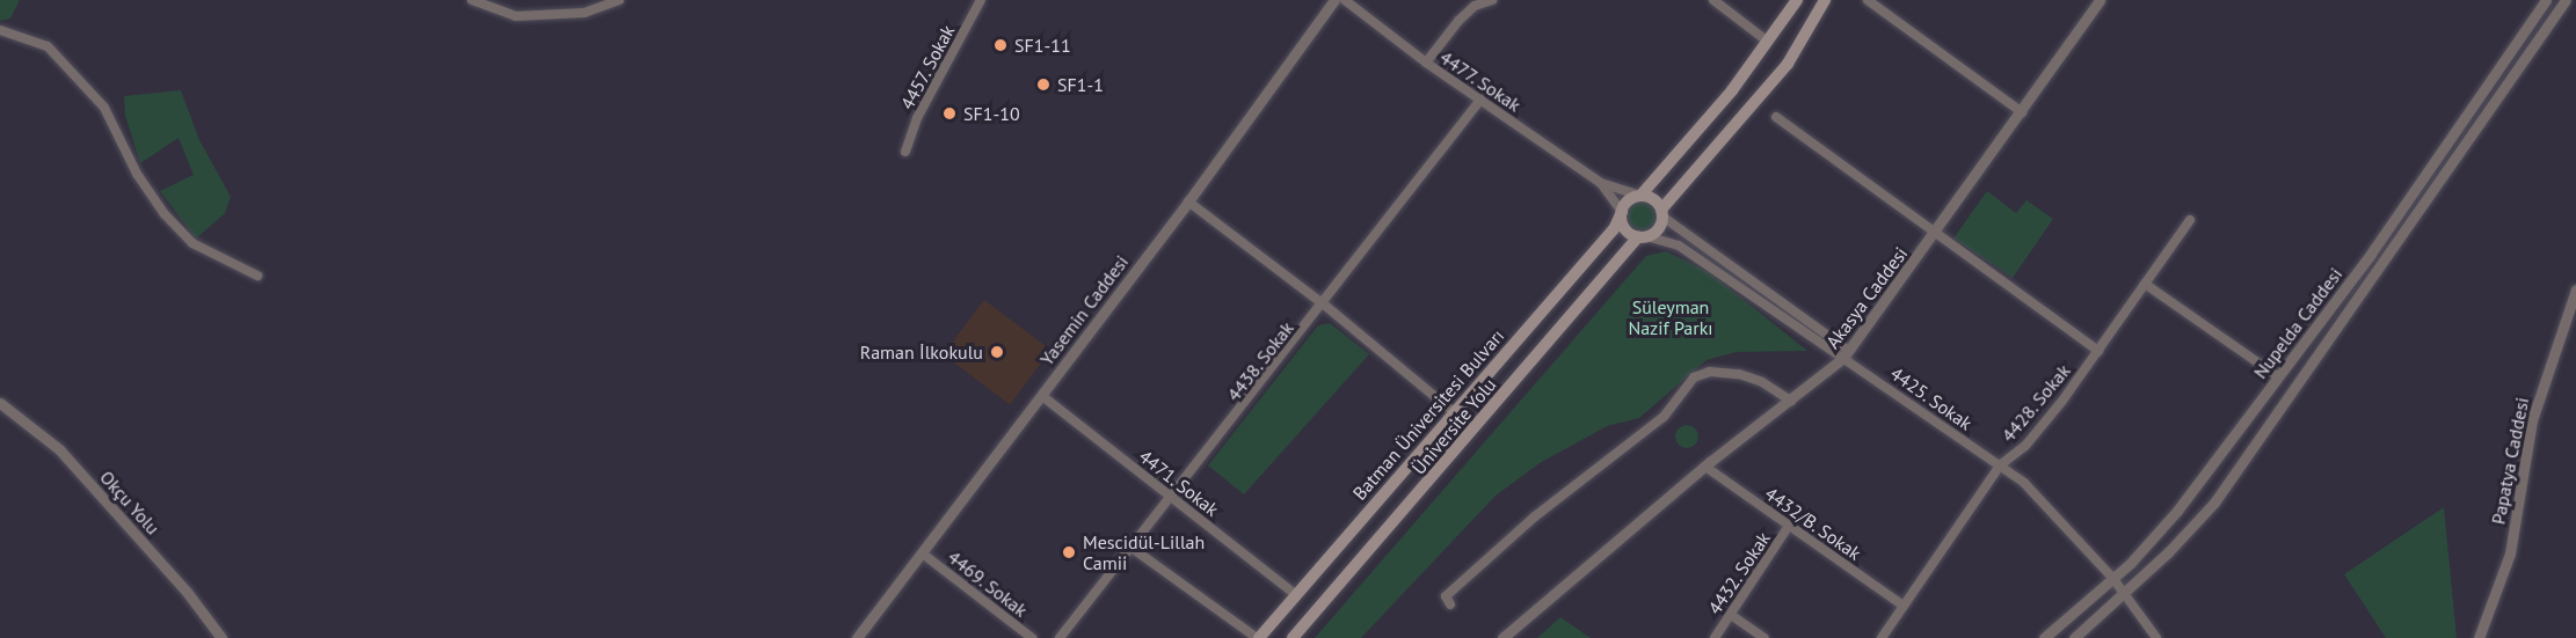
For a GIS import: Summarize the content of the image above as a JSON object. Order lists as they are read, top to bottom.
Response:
{
  "streets": {
    "main road": ["Batman Üniversitesi Bulvarı", "Üniversite Yolu"],
    "street": [
      "4457. Sokak",
      "4477. Sokak",
      "Akasya Caddesi",
      "Yasemin Caddesi",
      "Nupelda Caddesi",
      "4438. Sokak",
      "4425. Sokak",
      "4428. Sokak",
      "Papatya Caddesi",
      "4471. Sokak",
      "Okçu Yolu",
      "4432/B. Sokak",
      "4432. Sokak",
      "4469. Sokak"
    ]
  },
  "crossings": [
    ["4477. Sokak", "4438. Sokak"],
    ["Akasya Caddesi", "4425. Sokak"],
    ["Akasya Caddesi", "4432/B. Sokak"],
    ["Yasemin Caddesi", "4471. Sokak"],
    ["Yasemin Caddesi", "4469. Sokak"],
    ["Nupelda Caddesi", "4425. Sokak"],
    ["4438. Sokak", "4471. Sokak"],
    ["4425. Sokak", "4428. Sokak"],
    ["4425. Sokak", "Batman Üniversitesi Bulvarı"],
    ["4425. Sokak", "Üniversite Yolu"],
    ["4428. Sokak", "4432/B. Sokak"],
    ["Batman Üniversitesi Bulvarı", "Üniversite Yolu"],
    ["Batman Üniversitesi Bulvarı", "4471. Sokak"],
    ["4432/B. Sokak", "4432. Sokak"]
  ],
  "parks": ["Süleyman Nazif Parkı"],
  "places": [
    "SF1-11",
    "SF1-1",
    "SF1-10",
    "Raman İlkokulu",
    "Mescidül-Lillah Camii"
  ]
}
